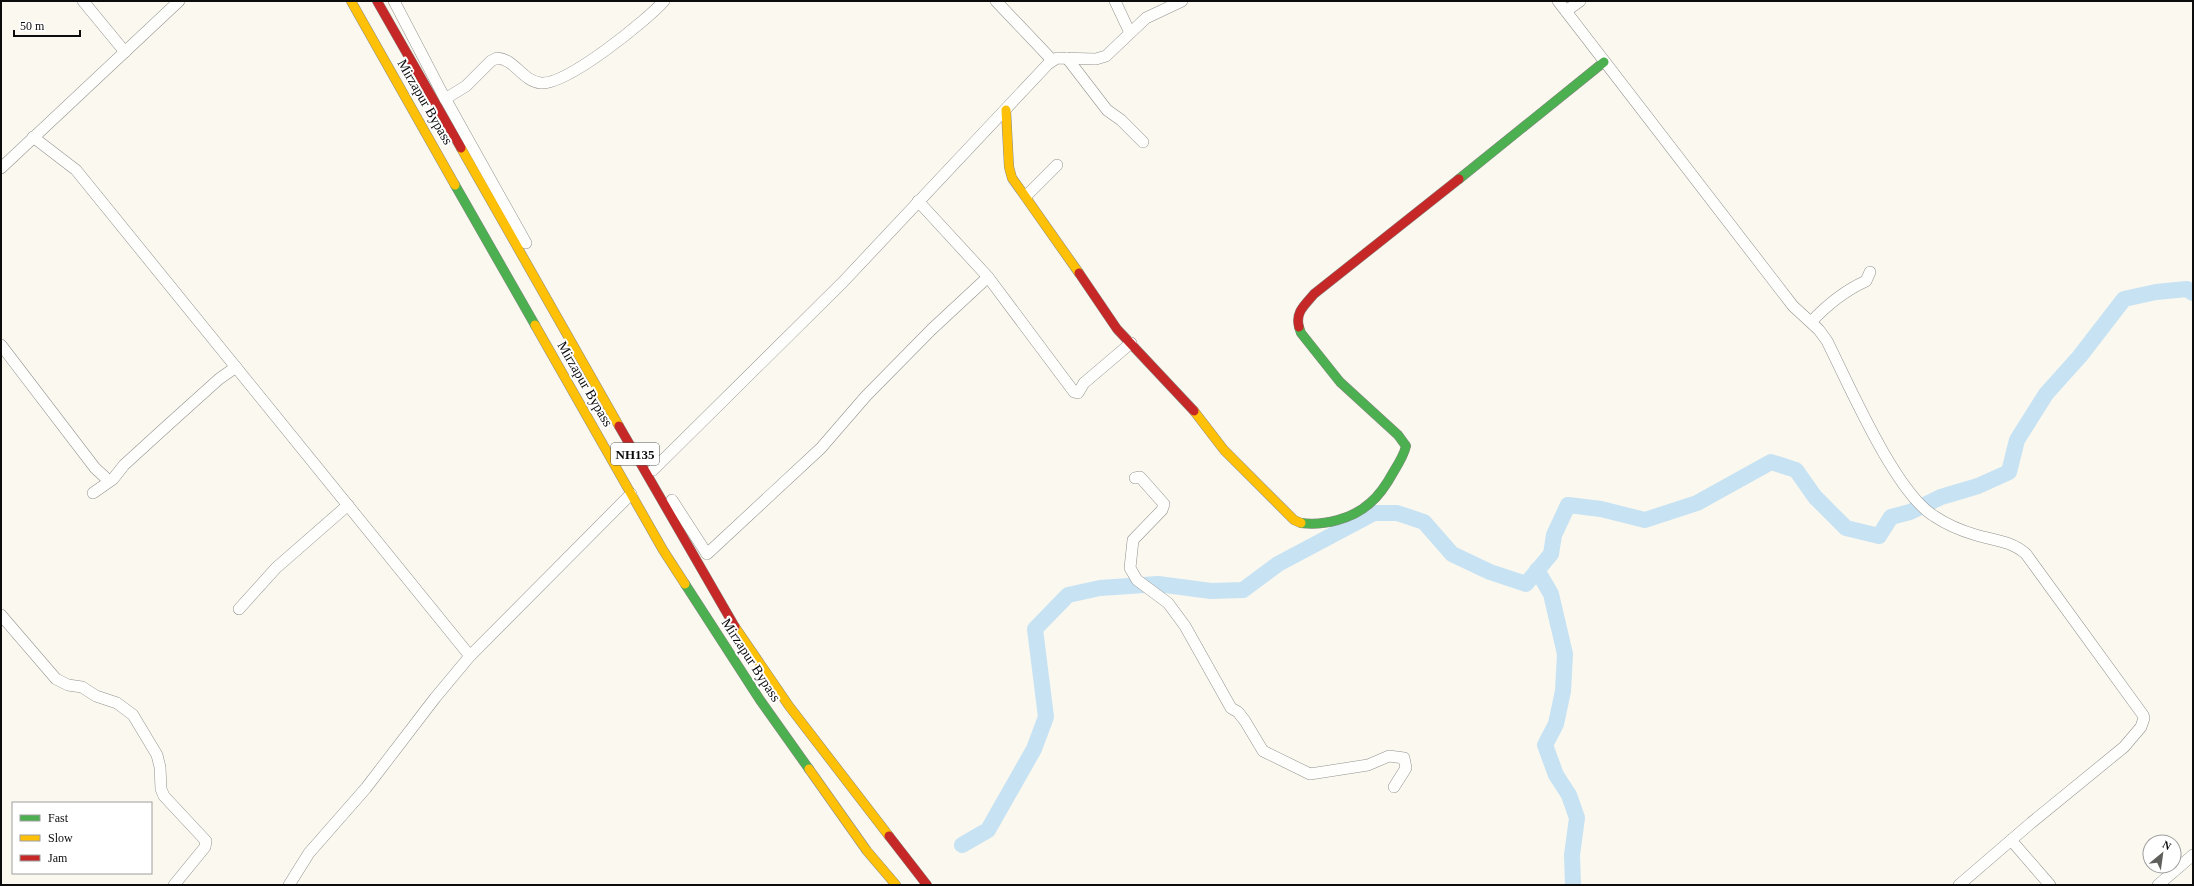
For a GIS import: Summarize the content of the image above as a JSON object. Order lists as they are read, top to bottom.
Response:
{
  "streets": {
    "main road": ["Mirzapur Bypass", "NH135"]
  },
  "legend": ["Fast", "Slow", "Jam"],
  "scale_bar": "50 m",
  "north": "top right"
}
